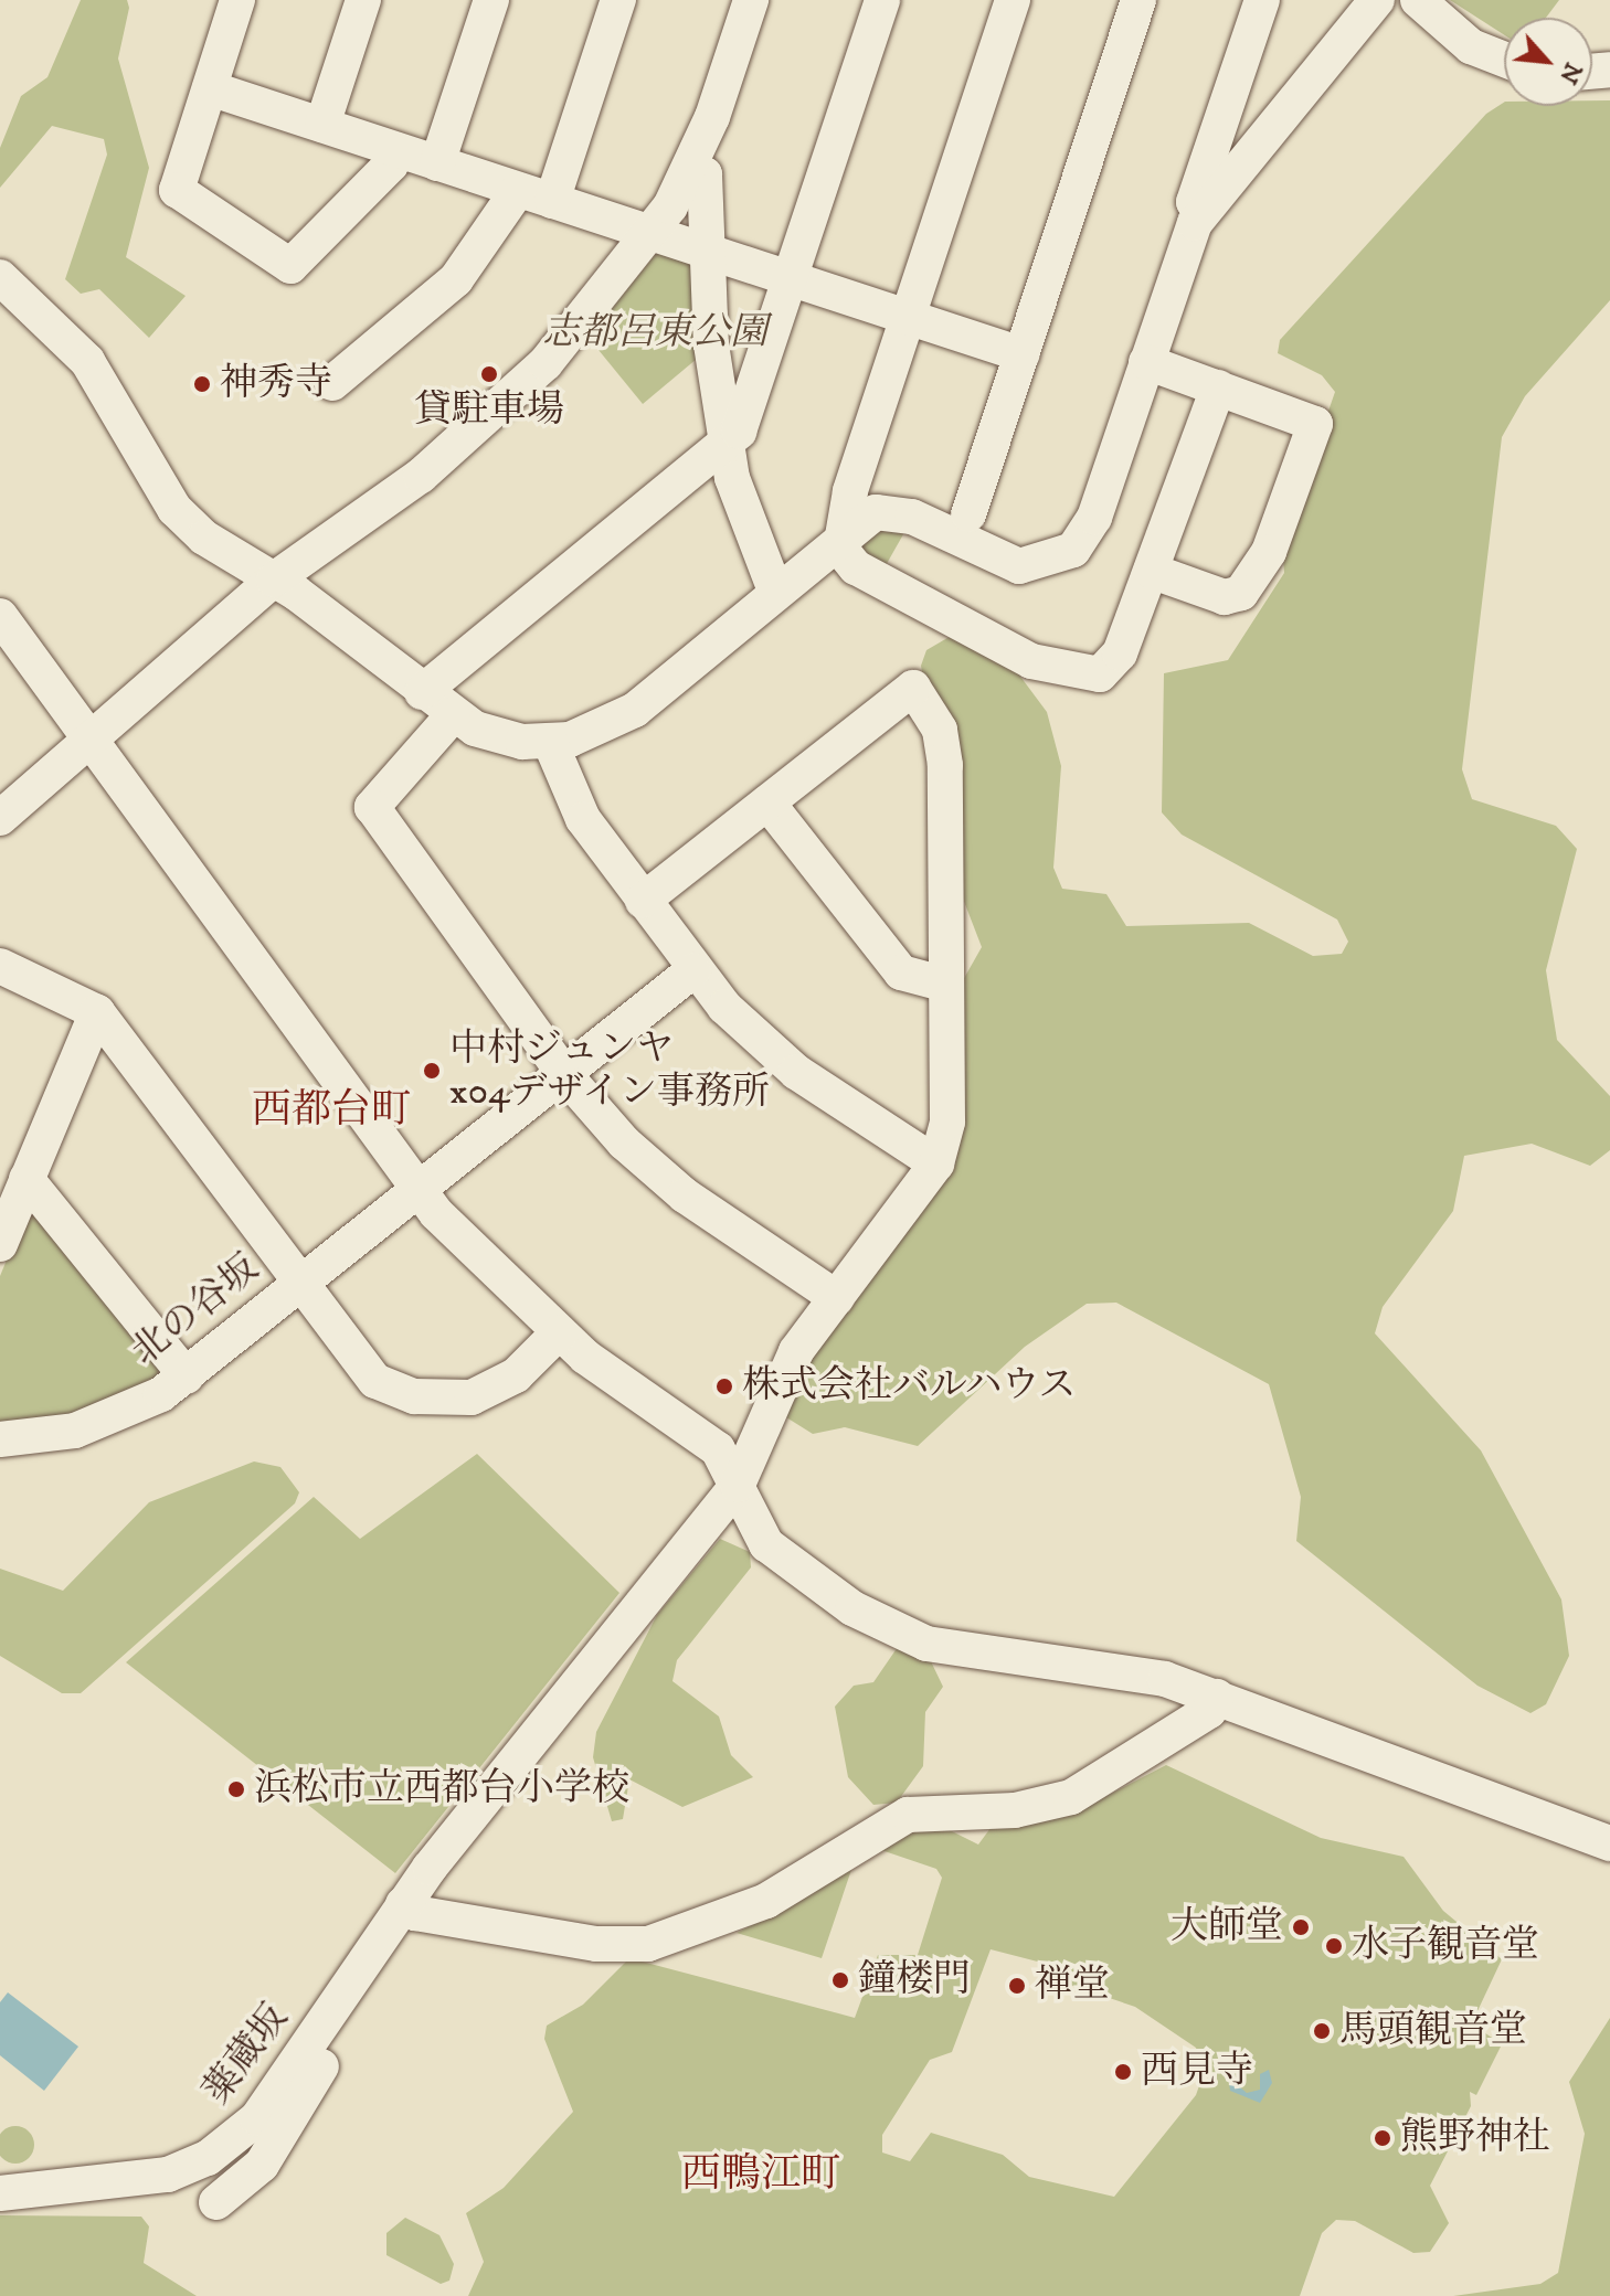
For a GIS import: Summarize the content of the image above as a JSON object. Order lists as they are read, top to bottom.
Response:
{
  "streets": {
    "street": ["北の谷坂", "薬蔵坂"]
  },
  "districts": ["西都台町", "西鴨江町"],
  "parks": ["志都呂東公園"],
  "places": [
    "貸駐車場",
    "神秀寺",
    "中村ジュンヤ x04デザイン事務所",
    "株式会社バルハウス",
    "浜松市立西都台小学校",
    "大師堂",
    "水子観音堂",
    "鐘楼門",
    "禅堂",
    "馬頭観音堂",
    "西見寺",
    "熊野神社"
  ],
  "north": "bottom right"
}
